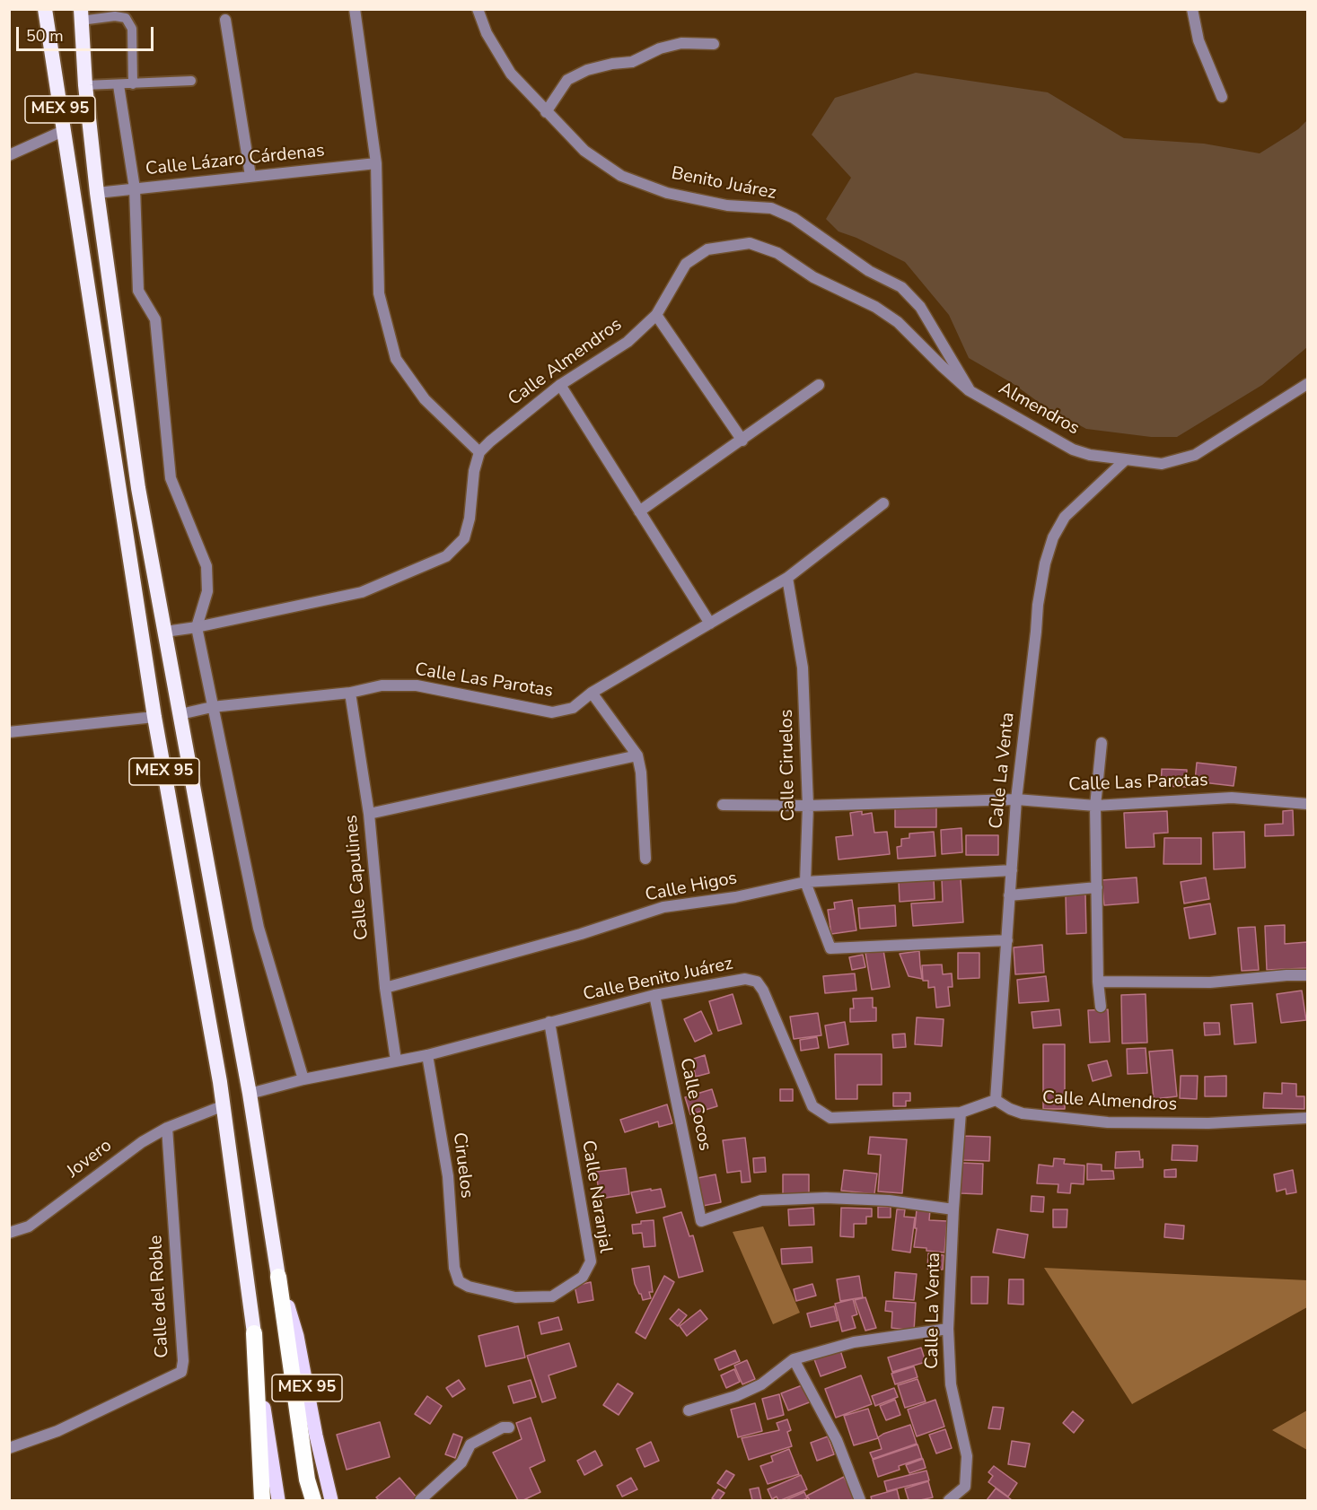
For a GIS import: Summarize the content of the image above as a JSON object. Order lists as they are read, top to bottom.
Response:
{
  "streets": {
    "highway": ["MEX 95"],
    "street": [
      "Calle Lázaro Cárdenas",
      "Benito Juárez",
      "Calle Almendros",
      "Almendros",
      "Calle Las Parotas",
      "Calle Ciruelos",
      "Calle La Venta",
      "Calle Capulines",
      "Calle Higos",
      "Calle Benito Juárez",
      "Calle Cocos",
      "Jovero",
      "Ciruelos",
      "Calle Naranjal",
      "Calle del Roble"
    ]
  },
  "crossings": [
    ["MEX 95", "Calle Lázaro Cárdenas"],
    ["MEX 95", "Calle Las Parotas"],
    ["MEX 95", "Calle Benito Juárez"],
    ["MEX 95", "Jovero"],
    ["Benito Juárez", "Calle Almendros"],
    ["Benito Juárez", "Almendros"],
    ["Calle Almendros", "Almendros"],
    ["Calle Almendros", "Calle La Venta"],
    ["Calle Almendros", "Calle Benito Juárez"],
    ["Almendros", "Calle La Venta"],
    ["Calle Las Parotas", "Calle Ciruelos"],
    ["Calle Las Parotas", "Calle La Venta"],
    ["Calle Las Parotas", "Calle Capulines"],
    ["Calle Ciruelos", "Calle La Venta"],
    ["Calle Ciruelos", "Calle Higos"],
    ["Calle La Venta", "Calle Higos"],
    ["Calle La Venta", "Calle Benito Juárez"],
    ["Calle La Venta", "Calle Cocos"],
    ["Calle Capulines", "Calle Higos"],
    ["Calle Capulines", "Calle Benito Juárez"],
    ["Calle Benito Juárez", "Calle Cocos"],
    ["Calle Benito Juárez", "Ciruelos"],
    ["Calle Benito Juárez", "Calle Naranjal"],
    ["Jovero", "Calle del Roble"],
    ["Ciruelos", "Calle Naranjal"]
  ],
  "scale_bar": "50 m"
}
